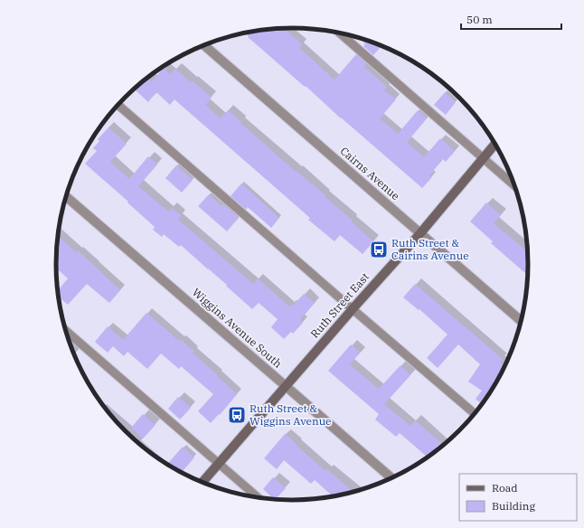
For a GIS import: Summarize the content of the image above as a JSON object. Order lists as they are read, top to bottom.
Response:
{
  "streets": {
    "street": ["Cairns Avenue", "Ruth Street East", "Wiggins Avenue South"]
  },
  "crossings": [
    ["Cairns Avenue", "Ruth Street East"],
    ["Ruth Street East", "Wiggins Avenue South"]
  ],
  "places": {
    "bus stop": ["Ruth Street & Cairins Avenue", "Ruth Street & Wiggins Avenue"]
  },
  "legend": ["Road", "Building"],
  "scale_bar": "50 m"
}
